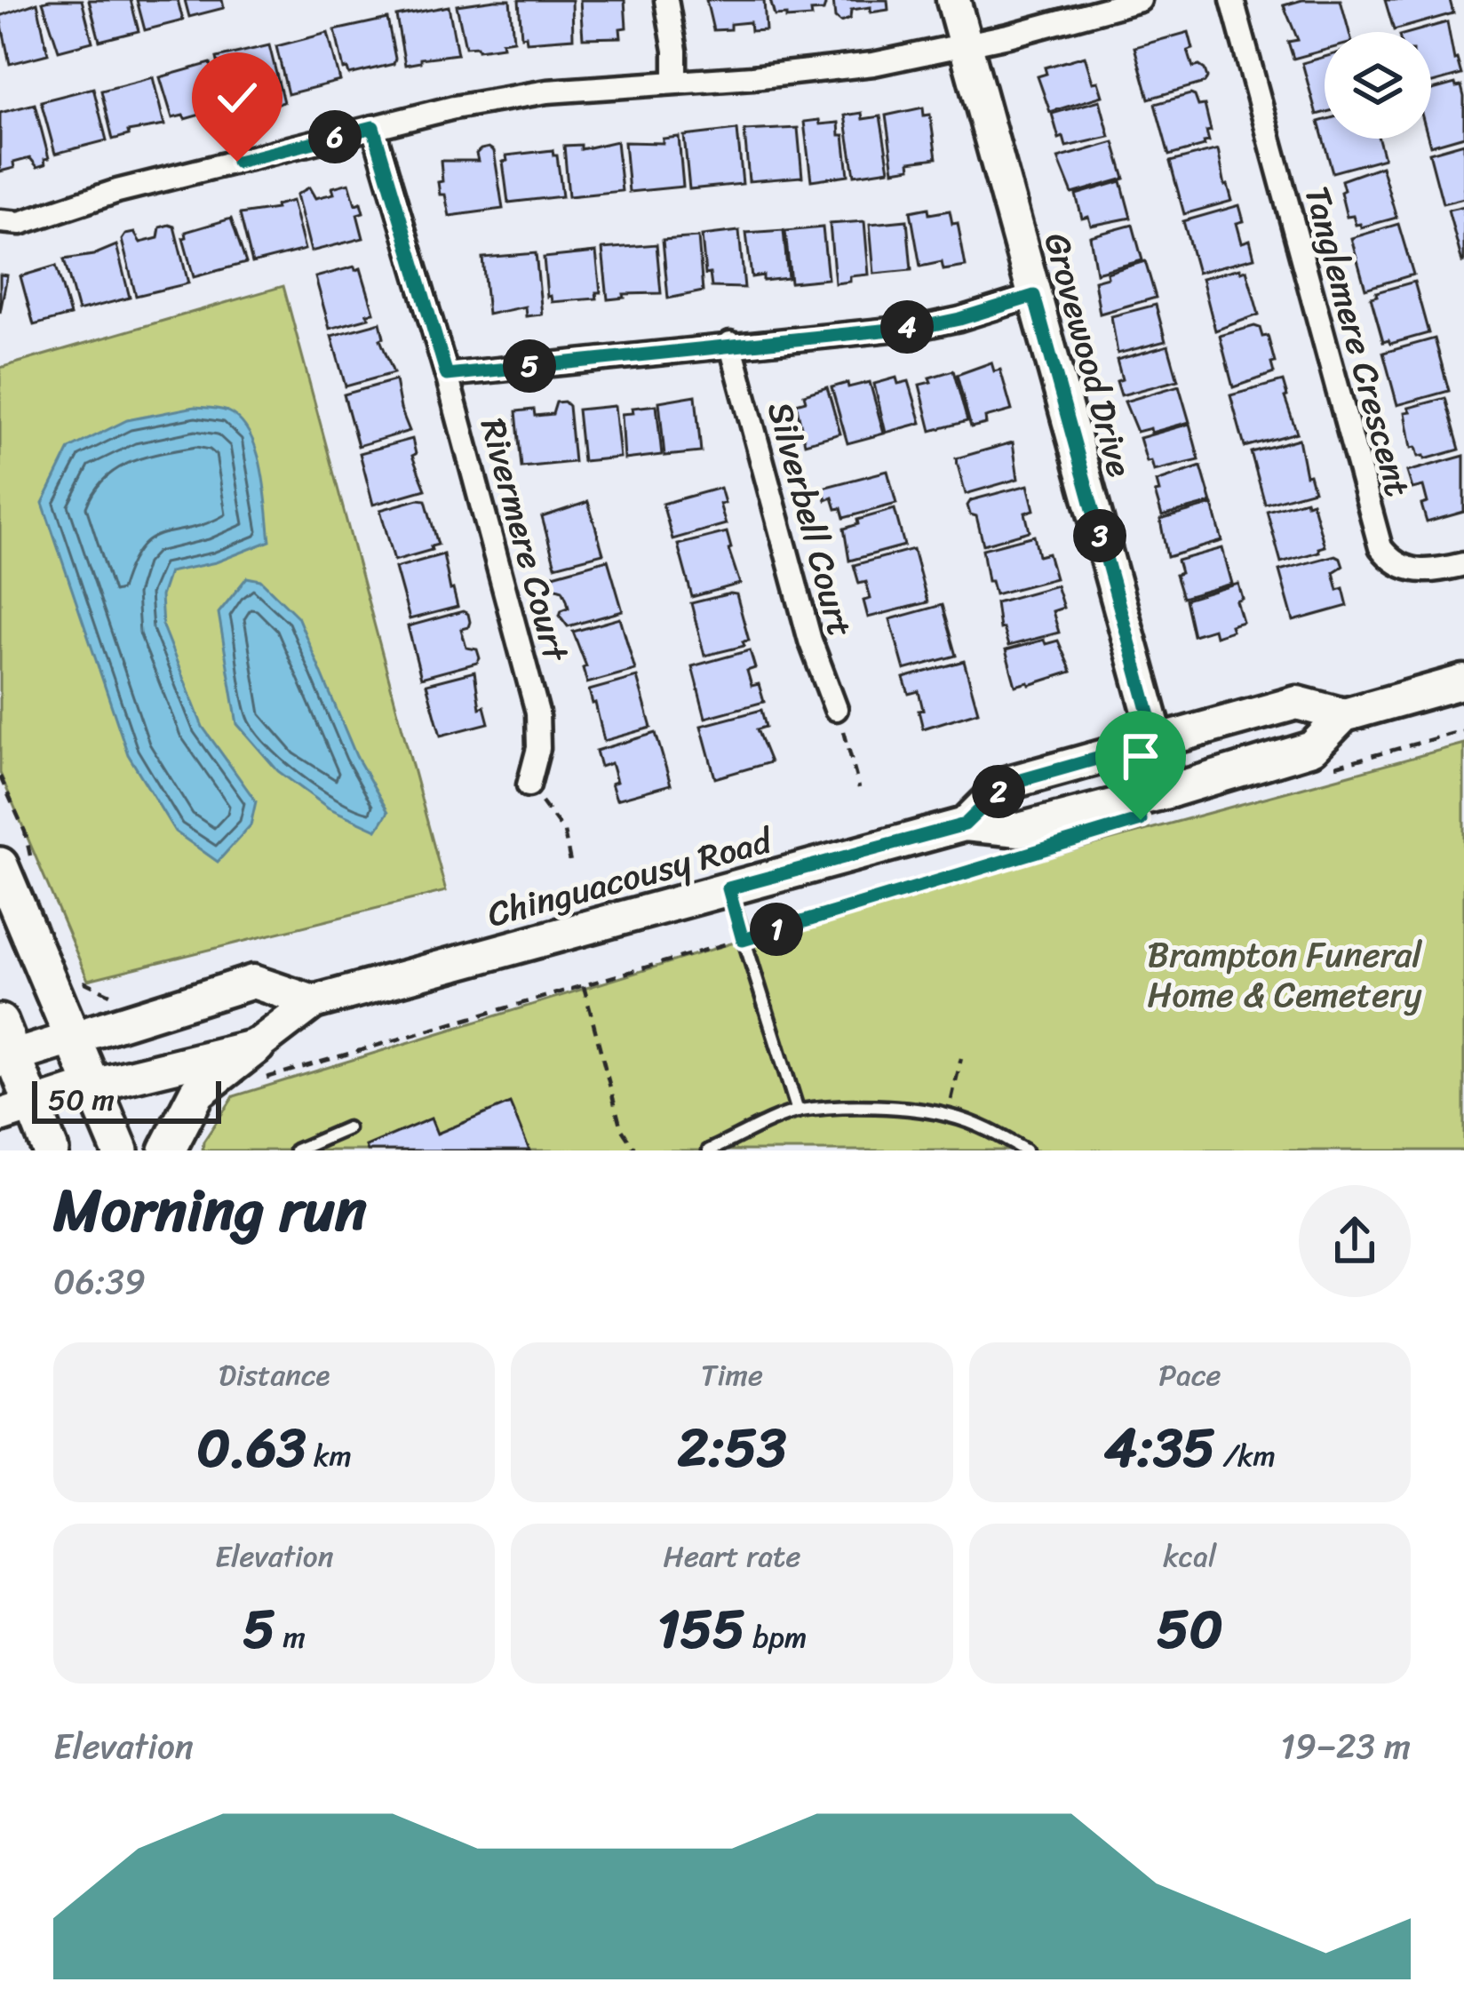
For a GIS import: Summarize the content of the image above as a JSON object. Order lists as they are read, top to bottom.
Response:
{
  "streets": {
    "main road": ["Grovewood Drive", "Chinguacousy Road"],
    "street": ["Tanglemere Crescent", "Silverbell Court", "Rivermere Court"]
  },
  "crossings": [
    ["Grovewood Drive", "Chinguacousy Road"]
  ],
  "parks": ["Brampton Funeral Home & Cemetery"],
  "scale_bar": "50 m",
  "page": {
    "pins": [
      "6",
      "4",
      "5",
      "3",
      "2",
      "1"
    ],
    "scale": "50 m",
    "heading": ["Morning run", "06:39"],
    "stats": [
      ["Distance", "0.63 km"],
      ["Time", "2:53"],
      ["Pace", "4:35 /km"],
      ["Elevation", "5 m"],
      ["Heart rate", "155 bpm"],
      ["kcal", "50"]
    ],
    "chart": ["Elevation", "19–23 m"]
  }
}
